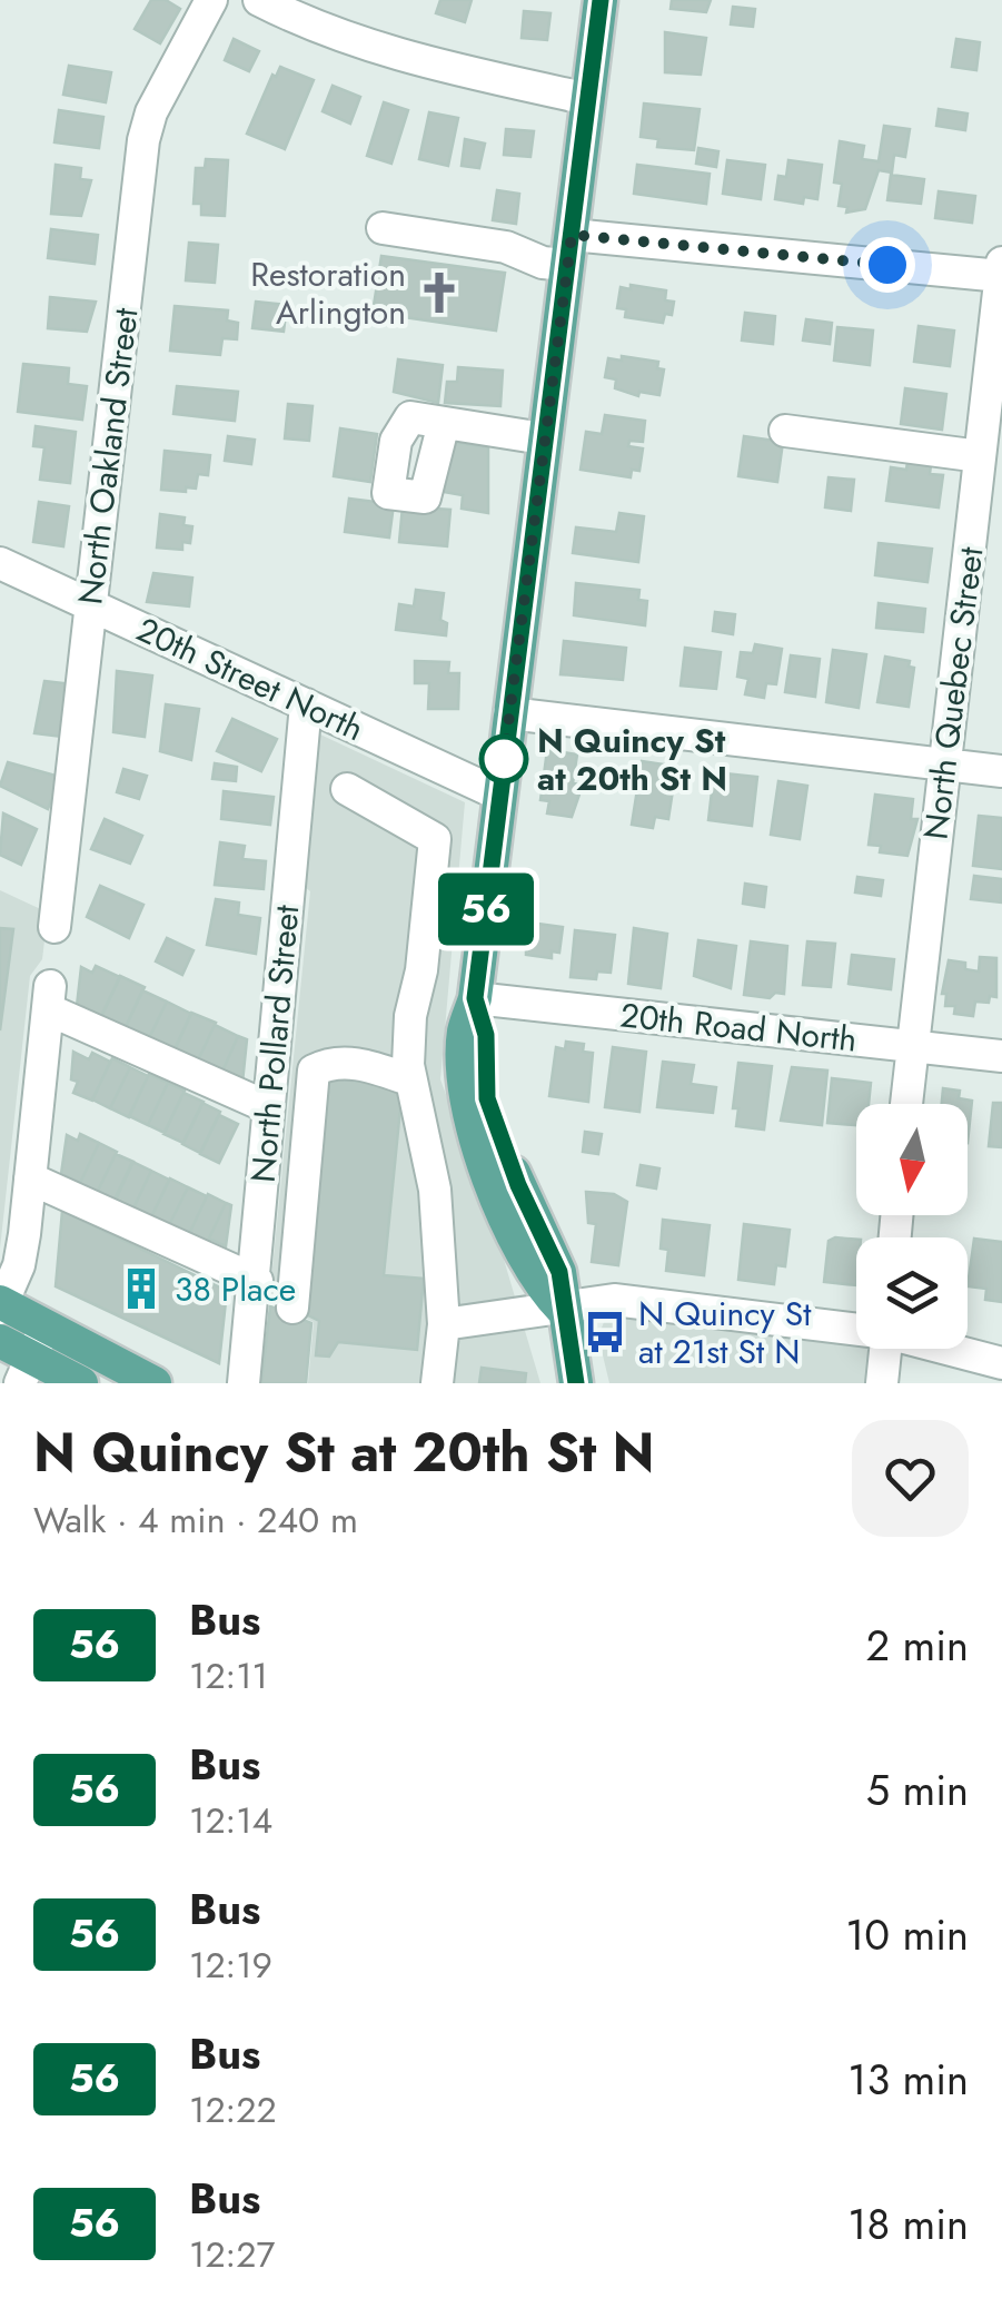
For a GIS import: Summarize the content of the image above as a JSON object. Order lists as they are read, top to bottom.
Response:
{
  "streets": {
    "street": [
      "North Oakland Street",
      "20th Street North",
      "North Quebec Street",
      "20th Road North",
      "North Pollard Street"
    ]
  },
  "crossings": [
    ["North Oakland Street", "20th Street North"],
    ["20th Street North", "North Pollard Street"],
    ["North Quebec Street", "20th Road North"]
  ],
  "places": {
    "church": ["Restoration Arlington"],
    "other": ["N Quincy St at 20th St N"],
    "building": ["38 Place"],
    "bus stop": ["N Quincy St at 21st St N"]
  },
  "lines": ["bus line 56"],
  "north": "bottom",
  "page": {
    "on_map": "56",
    "heading": ["N Quincy St at 20th St N", "Walk · 4 min · 240 m"],
    "list": [
      {
        "mark": "56",
        "name": "Bus",
        "note": "12:11",
        "value": "2 min"
      },
      {
        "mark": "56",
        "name": "Bus",
        "note": "12:14",
        "value": "5 min"
      },
      {
        "mark": "56",
        "name": "Bus",
        "note": "12:19",
        "value": "10 min"
      },
      {
        "mark": "56",
        "name": "Bus",
        "note": "12:22",
        "value": "13 min"
      },
      {
        "mark": "56",
        "name": "Bus",
        "note": "12:27",
        "value": "18 min"
      }
    ]
  }
}
